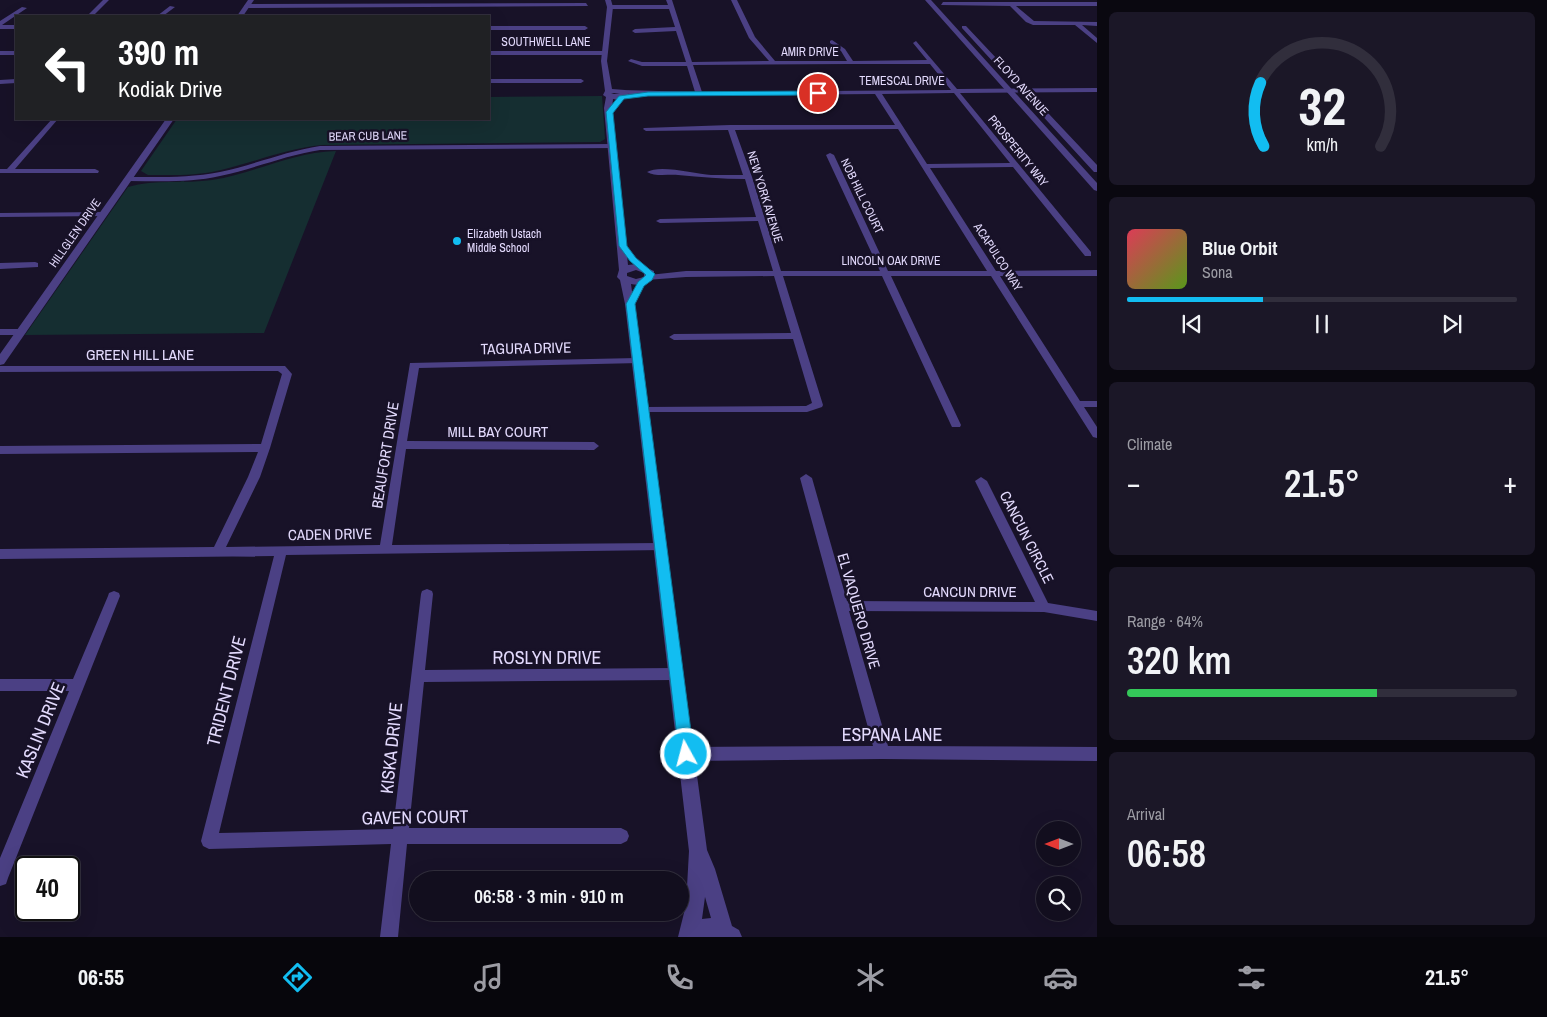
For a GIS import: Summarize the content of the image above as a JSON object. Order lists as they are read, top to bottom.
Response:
{
  "streets": {
    "street": [
      "SOUTHWELL LANE",
      "AMIR DRIVE",
      "TEMESCAL DRIVE",
      "FLOYD AVENUE",
      "BEAR CUB LANE",
      "PROSPERITY WAY",
      "NOB HILL COURT",
      "NEW YORK AVENUE",
      "HILLGLEN DRIVE",
      "ACAPULCO WAY",
      "LINCOLN OAK DRIVE",
      "TAGURA DRIVE",
      "GREEN HILL LANE",
      "MILL BAY COURT",
      "BEAUFORT DRIVE",
      "CADEN DRIVE",
      "CANCUN CIRCLE",
      "CANCUN DRIVE",
      "EL VAQUERO DRIVE",
      "ROSLYN DRIVE",
      "TRIDENT DRIVE",
      "KASLIN DRIVE",
      "ESPANA LANE",
      "KISKA DRIVE",
      "GAVEN COURT"
    ]
  },
  "crossings": [
    ["AMIR DRIVE", "PROSPERITY WAY"],
    ["TEMESCAL DRIVE", "FLOYD AVENUE"],
    ["TEMESCAL DRIVE", "PROSPERITY WAY"],
    ["TEMESCAL DRIVE", "ACAPULCO WAY"],
    ["BEAR CUB LANE", "HILLGLEN DRIVE"],
    ["NOB HILL COURT", "LINCOLN OAK DRIVE"],
    ["NEW YORK AVENUE", "LINCOLN OAK DRIVE"],
    ["ACAPULCO WAY", "LINCOLN OAK DRIVE"],
    ["TAGURA DRIVE", "BEAUFORT DRIVE"],
    ["MILL BAY COURT", "BEAUFORT DRIVE"],
    ["BEAUFORT DRIVE", "CADEN DRIVE"],
    ["CADEN DRIVE", "TRIDENT DRIVE"],
    ["CANCUN CIRCLE", "CANCUN DRIVE"],
    ["CANCUN DRIVE", "EL VAQUERO DRIVE"],
    ["EL VAQUERO DRIVE", "ESPANA LANE"],
    ["ROSLYN DRIVE", "KISKA DRIVE"],
    ["TRIDENT DRIVE", "GAVEN COURT"],
    ["KISKA DRIVE", "GAVEN COURT"]
  ],
  "places": ["Elizabeth Ustach Middle School"],
  "north": "left",
  "page": {
    "turn": ["390 m", "Kodiak Drive"],
    "song": ["Blue Orbit", "Sona"],
    "tile": [
      "Climate",
      ["Range · 64%", "320 km"],
      ["Arrival", "06:58"]
    ],
    "heat": ["−", "21.5°", "+"],
    "limit": "40",
    "trip": "06:58 · 3 min · 910 m",
    "tabs": ["06:55", "21.5°"],
    "gauge": ["32", "km/h"]
  }
}
